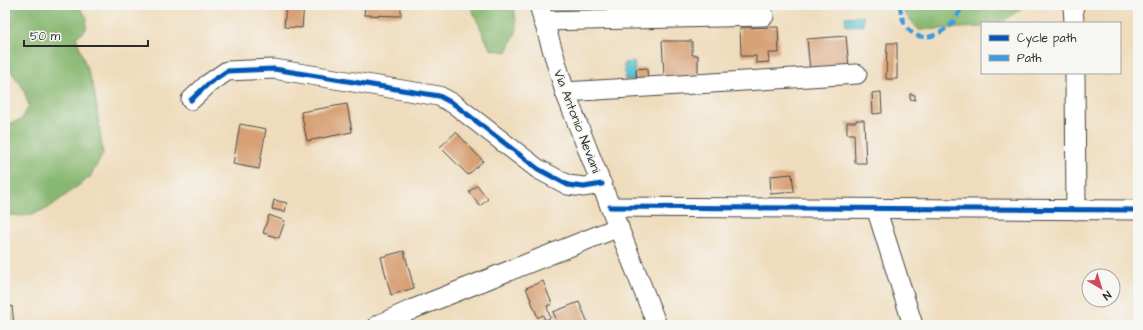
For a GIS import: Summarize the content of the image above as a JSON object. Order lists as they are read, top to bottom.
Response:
{
  "streets": {
    "street": ["Via Antonio Neviani"]
  },
  "legend": ["Cycle path", "Path"],
  "scale_bar": "50 m",
  "north": "bottom right"
}
